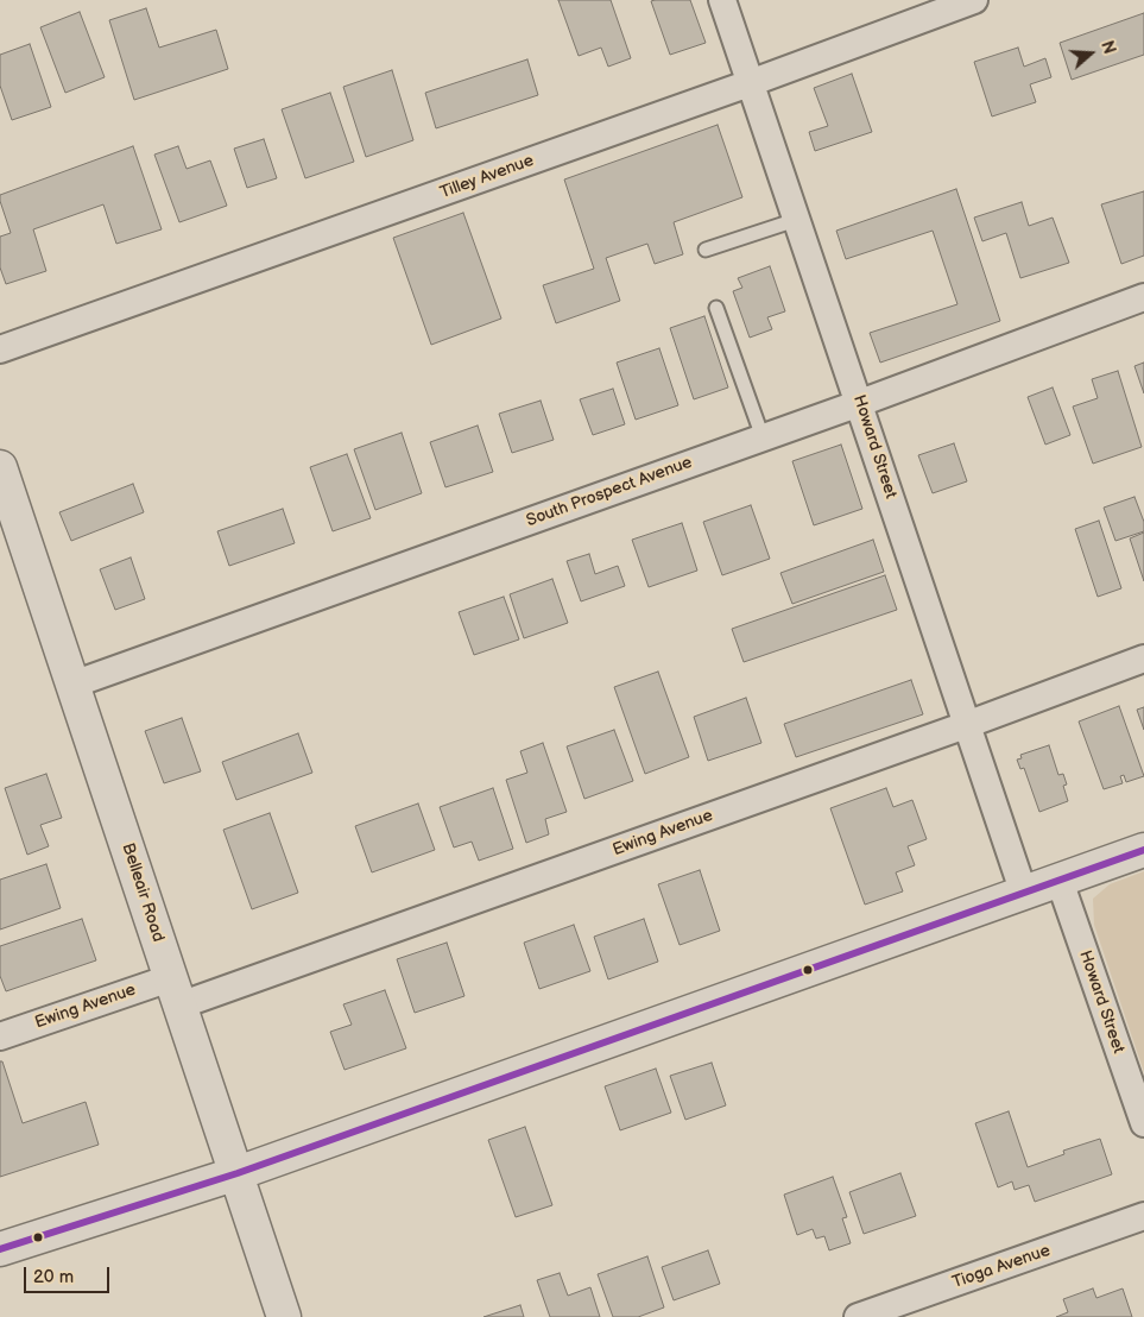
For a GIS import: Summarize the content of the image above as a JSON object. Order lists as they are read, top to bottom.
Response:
{
  "streets": {
    "street": [
      "Tilley Avenue",
      "Howard Street",
      "South Prospect Avenue",
      "Ewing Avenue",
      "Belleair Road",
      "Tioga Avenue"
    ]
  },
  "crossings": [
    ["Tilley Avenue", "Howard Street"],
    ["Howard Street", "South Prospect Avenue"],
    ["Howard Street", "Ewing Avenue"],
    ["South Prospect Avenue", "Belleair Road"],
    ["Ewing Avenue", "Belleair Road"]
  ],
  "scale_bar": "20 m",
  "north": "right"
}
